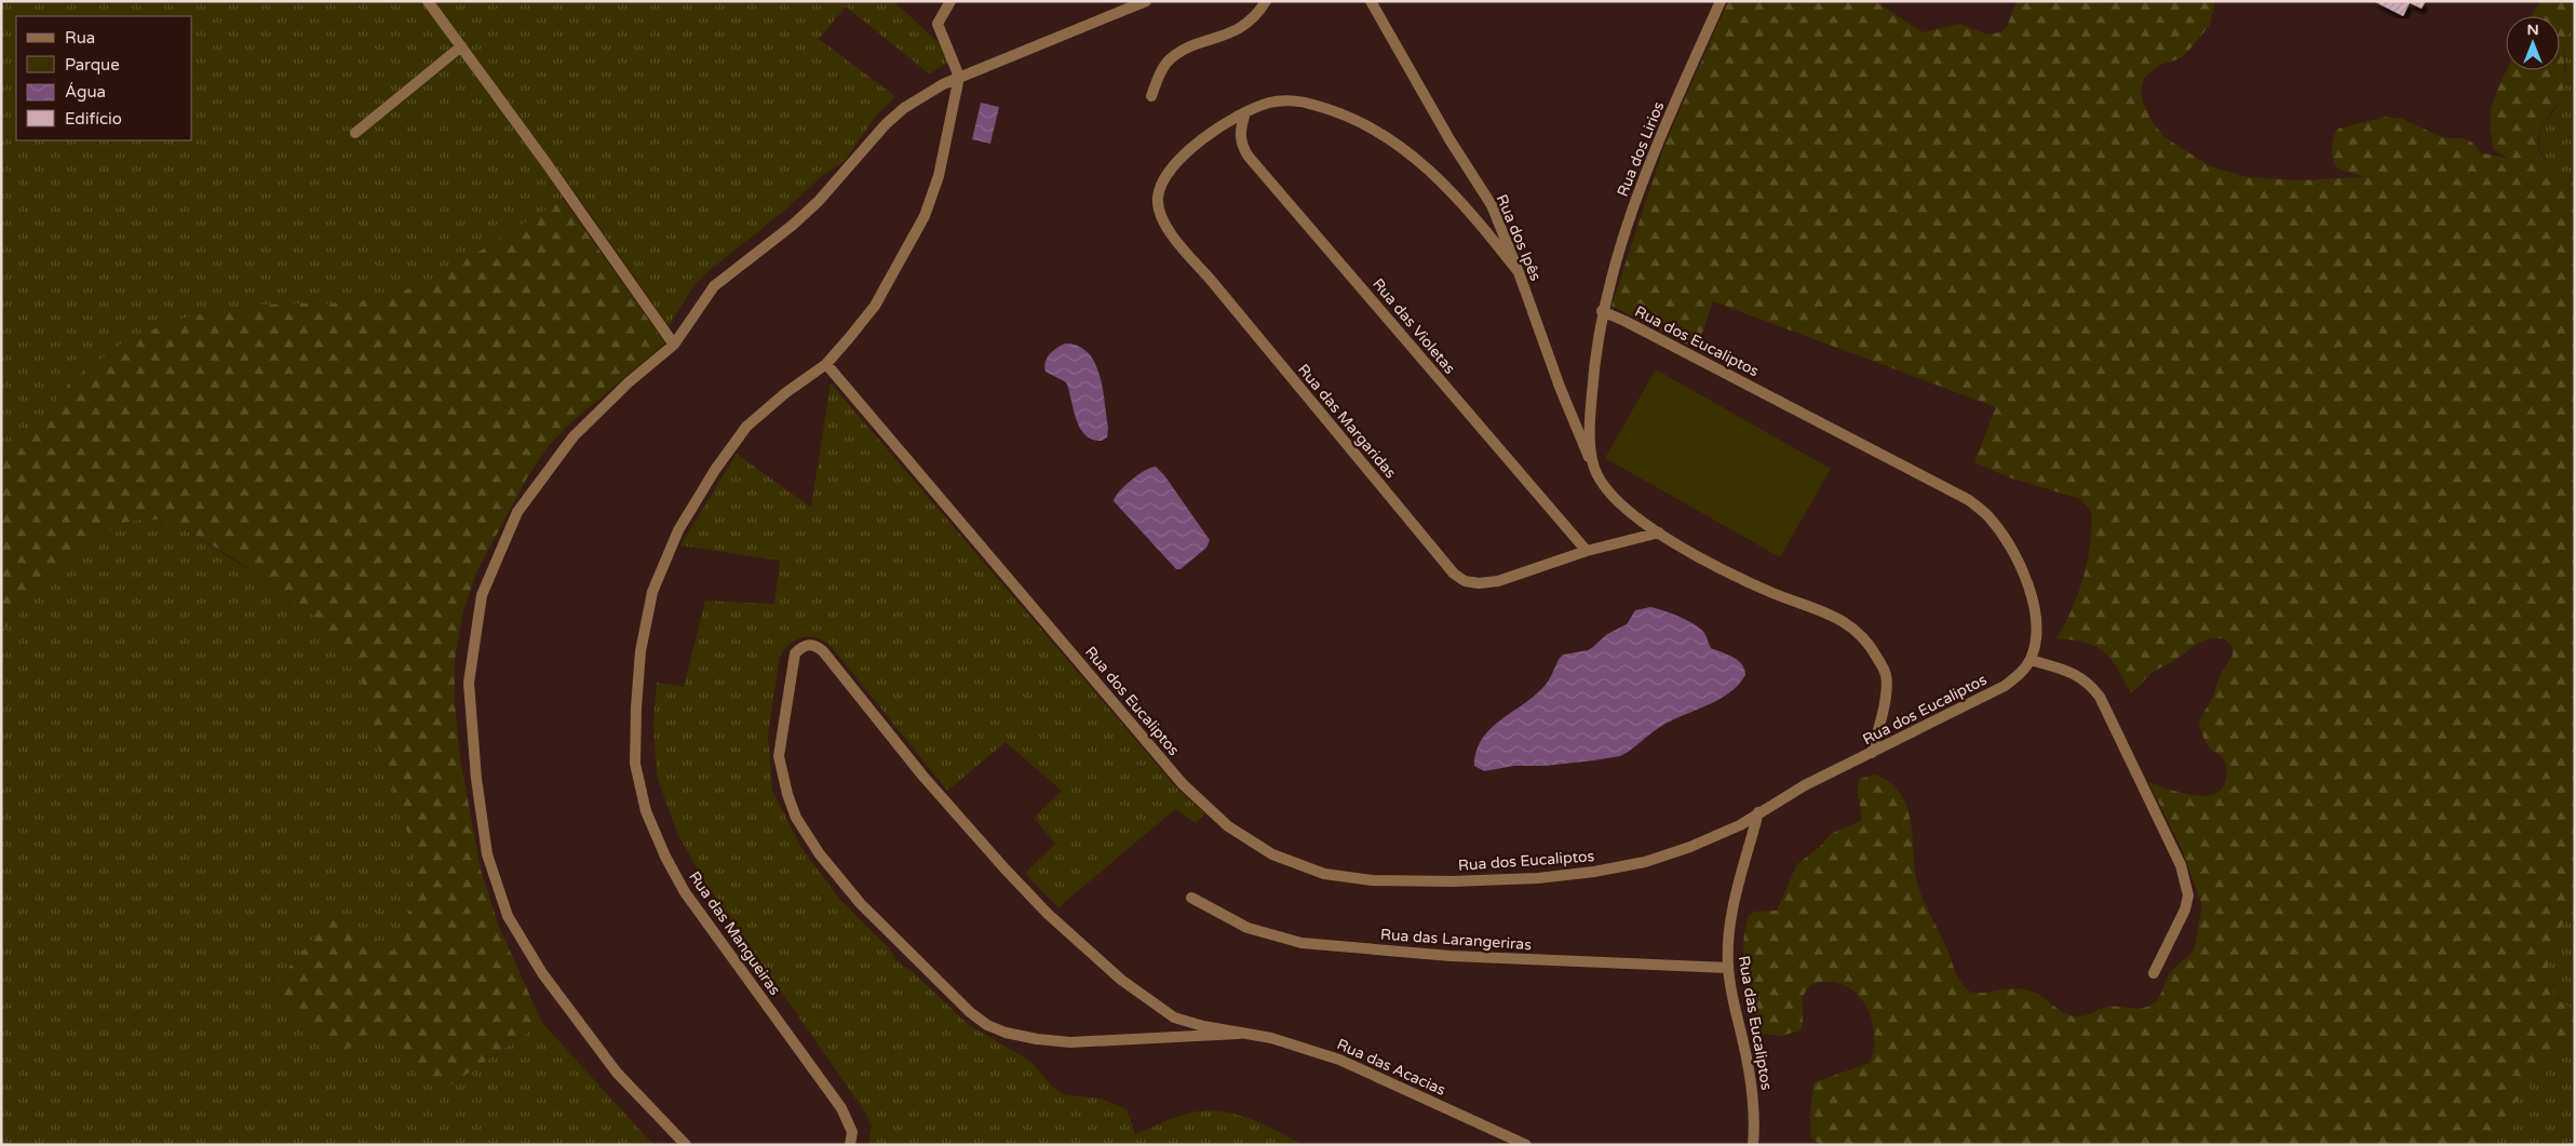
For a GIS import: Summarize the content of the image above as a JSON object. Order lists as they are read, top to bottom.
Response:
{
  "streets": {
    "street": [
      "Rua dos Lirios",
      "Rua dos Ipês",
      "Rua das Violetas",
      "Rua dos Eucaliptos",
      "Rua das Margaridas",
      "Rua das Mangueiras",
      "Rua das Larangeriras",
      "Rua das Eucaliptos",
      "Rua das Acacias"
    ]
  },
  "crossings": [
    ["Rua dos Lirios", "Rua dos Ipês"],
    ["Rua dos Lirios", "Rua dos Eucaliptos"],
    ["Rua dos Ipês", "Rua das Margaridas"],
    ["Rua das Violetas", "Rua das Margaridas"],
    ["Rua dos Eucaliptos", "Rua das Mangueiras"],
    ["Rua dos Eucaliptos", "Rua das Eucaliptos"],
    ["Rua das Larangeriras", "Rua das Eucaliptos"]
  ],
  "legend": [
    "Rua",
    "Parque",
    "Água",
    "Edifício"
  ],
  "north": "top"
}
